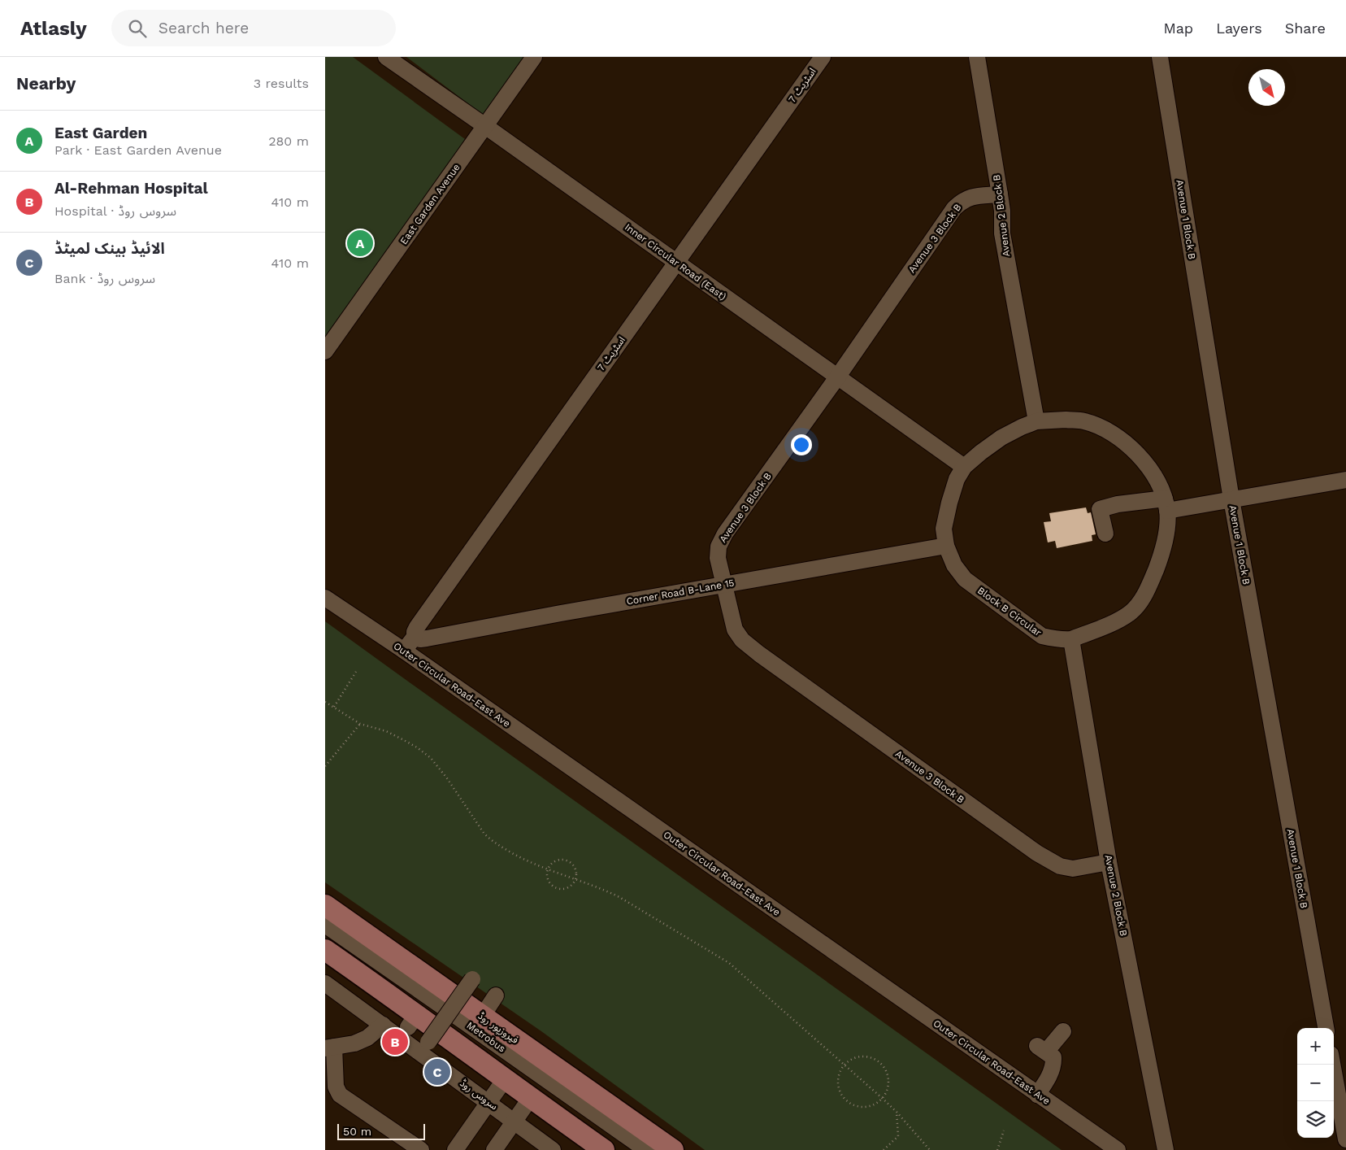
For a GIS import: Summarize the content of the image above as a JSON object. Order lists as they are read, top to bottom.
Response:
{
  "streets": {
    "main road": ["فیروزپور روڈ"],
    "street": [
      "اسٹریٹ 7",
      "East Garden Avenue",
      "Avenue 2 Block B",
      "Avenue 1 Block B",
      "Avenue 3 Block B",
      "Inner Circular Road (East)",
      "Corner Road B-Lane 15",
      "Block B Circular",
      "Outer Circular Road-East Ave",
      "Metrobus",
      "سروس روڈ"
    ]
  },
  "crossings": [
    ["اسٹریٹ 7", "Inner Circular Road (East)"],
    ["اسٹریٹ 7", "Corner Road B-Lane 15"],
    ["اسٹریٹ 7", "Outer Circular Road-East Ave"],
    ["East Garden Avenue", "Inner Circular Road (East)"],
    ["Avenue 2 Block B", "Avenue 3 Block B"],
    ["Avenue 2 Block B", "Block B Circular"],
    ["Avenue 3 Block B", "Inner Circular Road (East)"],
    ["Avenue 3 Block B", "Corner Road B-Lane 15"],
    ["Inner Circular Road (East)", "Block B Circular"],
    ["Corner Road B-Lane 15", "Block B Circular"]
  ],
  "scale_bar": "50 m",
  "north": "bottom right",
  "page": {
    "header": "Atlasly",
    "search": "Search here",
    "nav": ["Map", "Layers", "Share"],
    "heading": ["Nearby", "3 results"],
    "list": [
      {
        "mark": "A",
        "name": "East Garden",
        "note": "Park · East Garden Avenue",
        "value": "280 m"
      },
      {
        "mark": "B",
        "name": "Al-Rehman Hospital",
        "note": "Hospital · سروس روڈ",
        "value": "410 m"
      },
      {
        "mark": "C",
        "name": "الائیڈ بینک لمیٹڈ",
        "note": "Bank · سروس روڈ",
        "value": "410 m"
      }
    ],
    "pins": ["A", "B", "C"],
    "map_buttons": ["+", "−"],
    "scale": "50 m"
  }
}
